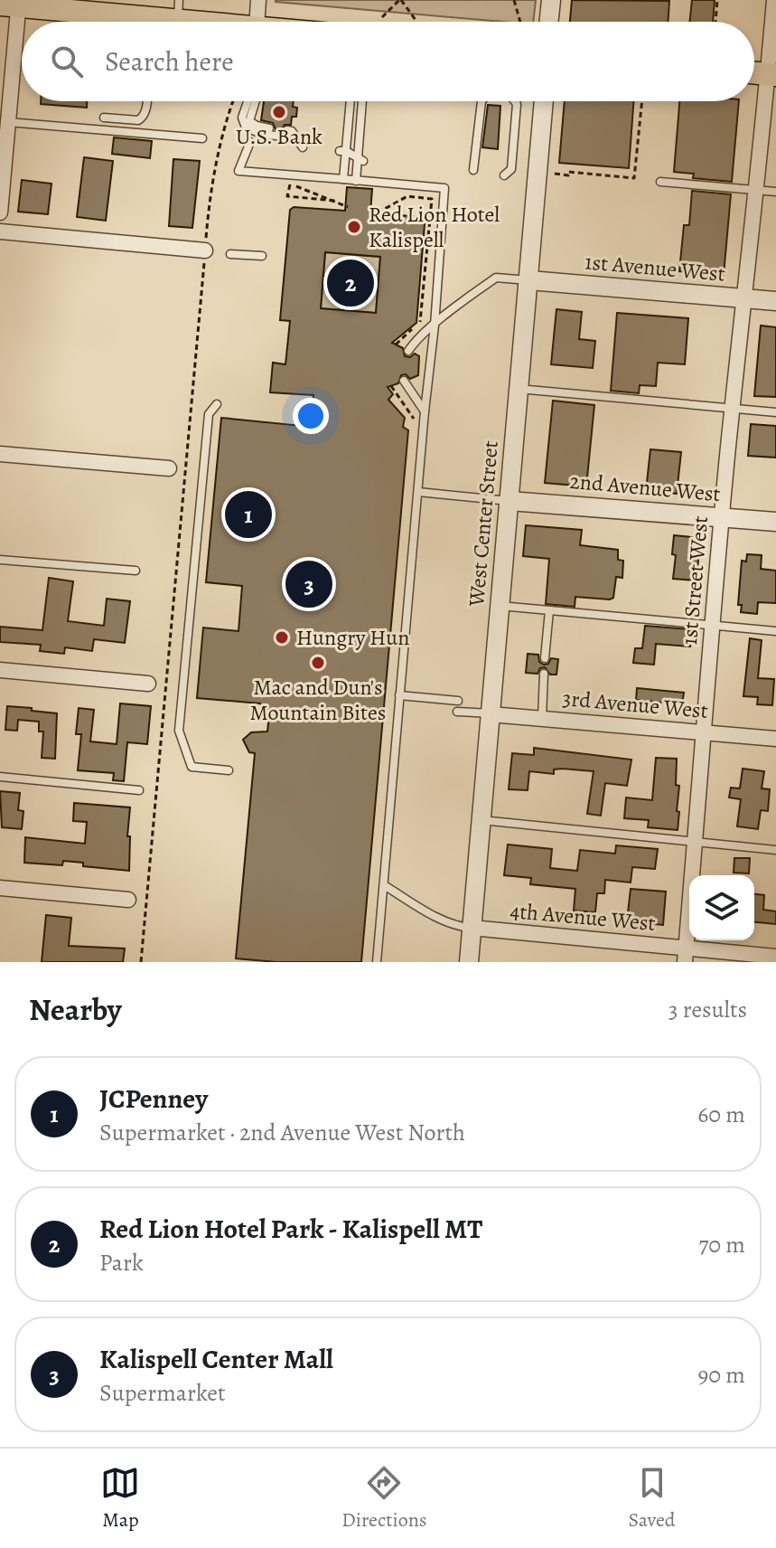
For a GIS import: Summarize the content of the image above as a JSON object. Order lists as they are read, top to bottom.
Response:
{
  "streets": {
    "street": [
      "1st Avenue West",
      "2nd Avenue West",
      "West Center Street",
      "1st Street West",
      "3rd Avenue West",
      "4th Avenue West"
    ]
  },
  "crossings": [
    ["1st Avenue West", "West Center Street"],
    ["1st Avenue West", "1st Street West"],
    ["2nd Avenue West", "West Center Street"],
    ["2nd Avenue West", "1st Street West"],
    ["West Center Street", "3rd Avenue West"],
    ["West Center Street", "4th Avenue West"],
    ["1st Street West", "3rd Avenue West"],
    ["1st Street West", "4th Avenue West"]
  ],
  "places": [
    "U.S. Bank",
    "Red Lion Hotel Kalispell",
    "Hungry Hun",
    "Mac and Dun's Mountain Bites"
  ],
  "page": {
    "search": "Search here",
    "pins": ["2", "1", "3"],
    "heading": ["Nearby", "3 results"],
    "list": [
      {
        "mark": "1",
        "name": "JCPenney",
        "note": "Supermarket · 2nd Avenue West North",
        "value": "60 m"
      },
      {
        "mark": "2",
        "name": "Red Lion Hotel Park - Kalispell MT",
        "note": "Park",
        "value": "70 m"
      },
      {
        "mark": "3",
        "name": "Kalispell Center Mall",
        "note": "Supermarket",
        "value": "90 m"
      }
    ],
    "nav": ["Map", "Directions", "Saved"]
  }
}
